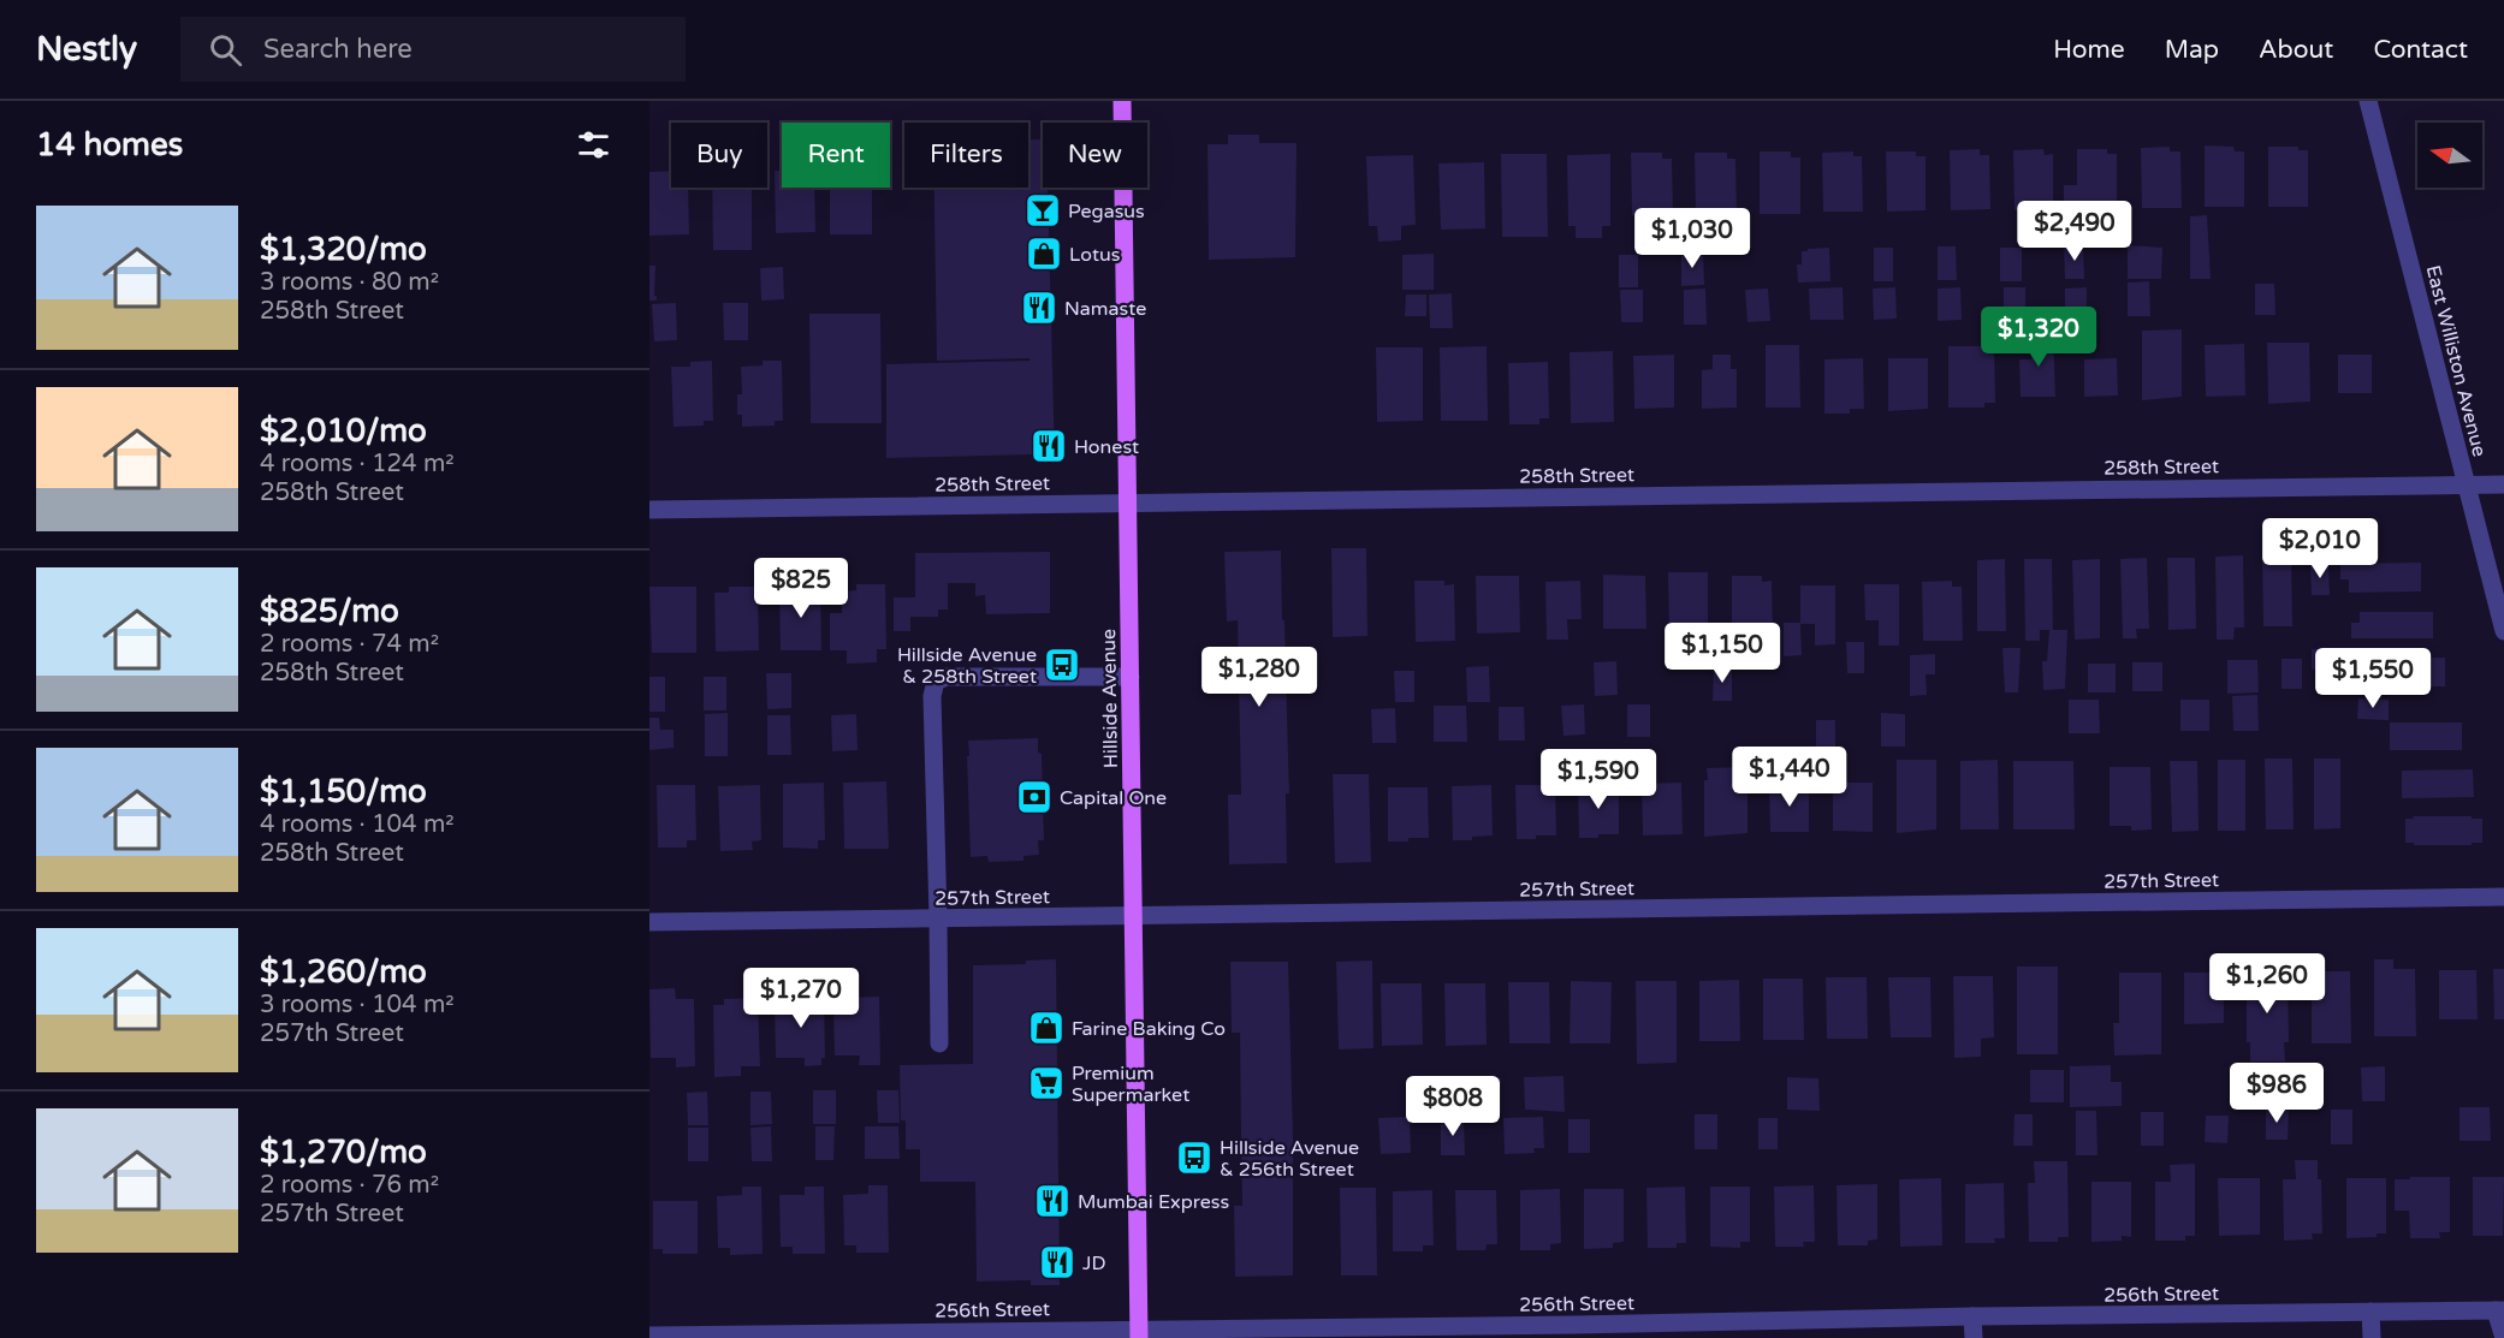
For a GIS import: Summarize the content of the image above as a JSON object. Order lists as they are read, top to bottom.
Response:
{
  "streets": {
    "main road": ["Hillside Avenue"],
    "street": [
      "East Williston Avenue",
      "258th Street",
      "257th Street",
      "256th Street"
    ]
  },
  "crossings": [
    ["East Williston Avenue", "258th Street"],
    ["258th Street", "Hillside Avenue"],
    ["Hillside Avenue", "257th Street"],
    ["Hillside Avenue", "256th Street"]
  ],
  "places": {
    "bar": ["Pegasus"],
    "shop": ["Lotus", "Farine Baking Co"],
    "restaurant": [
      "Namaste",
      "Honest",
      "Mumbai Express",
      "JD"
    ],
    "bus stop": ["Hillside Avenue & 258th Street", "Hillside Avenue & 256th Street"],
    "bank": ["Capital One"],
    "supermarket": ["Premium Supermarket"]
  },
  "north": "left",
  "page": {
    "header": "Nestly",
    "search": "Search here",
    "nav": [
      "Home",
      "Map",
      "About",
      "Contact"
    ],
    "heading": "14 homes",
    "chip": [
      "Buy",
      "Rent",
      "Filters",
      "New"
    ],
    "list": [
      {
        "name": "$1,320/mo",
        "note": "3 rooms · 80 m² · 258th Street"
      },
      {
        "name": "$2,010/mo",
        "note": "4 rooms · 124 m² · 258th Street"
      },
      {
        "name": "$825/mo",
        "note": "2 rooms · 74 m² · 258th Street"
      },
      {
        "name": "$1,150/mo",
        "note": "4 rooms · 104 m² · 258th Street"
      },
      {
        "name": "$1,260/mo",
        "note": "3 rooms · 104 m² · 257th Street"
      },
      {
        "name": "$1,270/mo",
        "note": "2 rooms · 76 m² · 257th Street"
      }
    ],
    "price": [
      "$2,490",
      "$1,030",
      "$1,320",
      "$2,010",
      "$825",
      "$1,150",
      "$1,280",
      "$1,550",
      "$1,440",
      "$1,590",
      "$1,260",
      "$1,270",
      "$986",
      "$808"
    ]
  }
}
